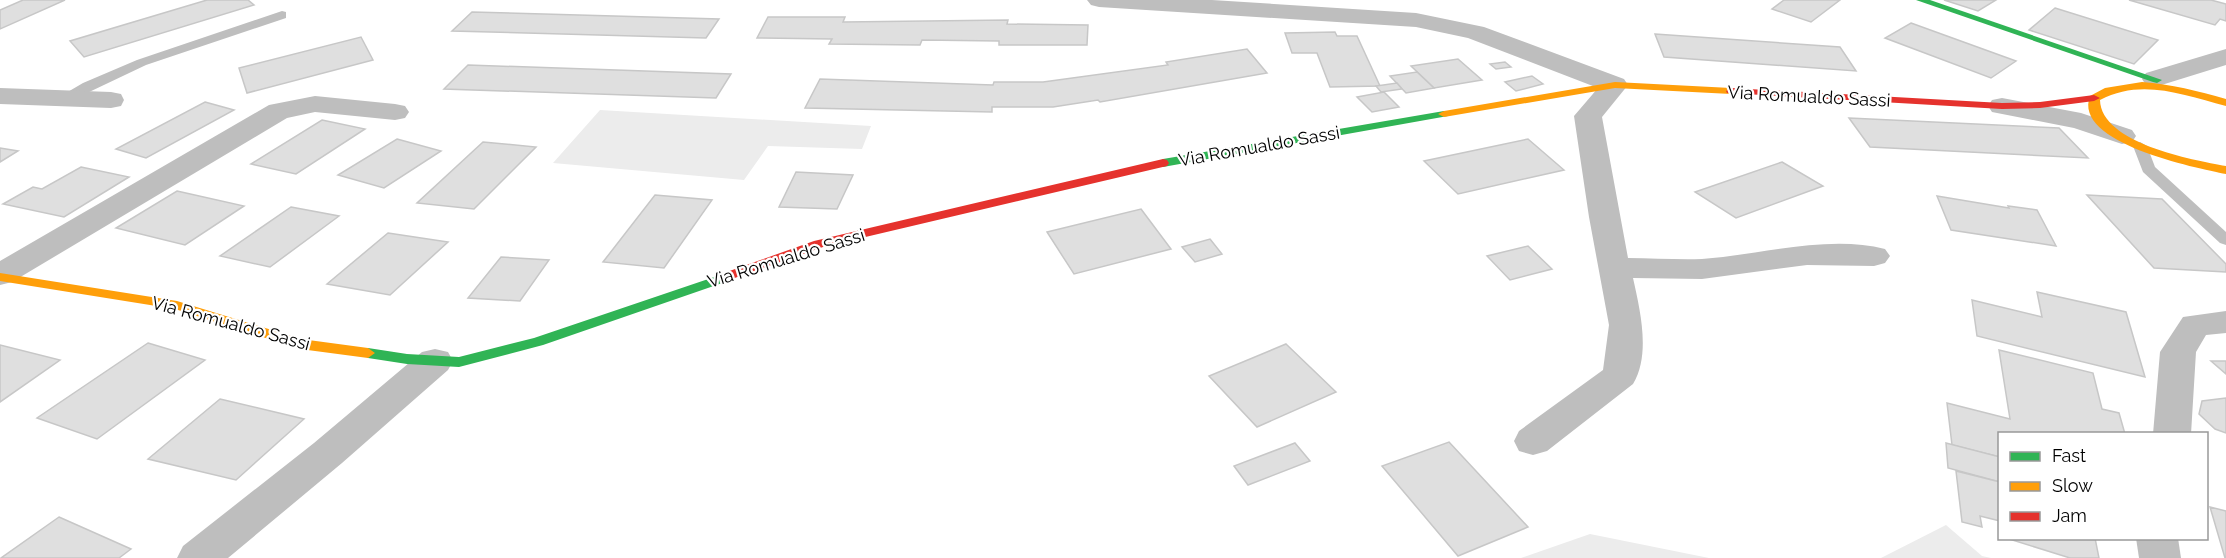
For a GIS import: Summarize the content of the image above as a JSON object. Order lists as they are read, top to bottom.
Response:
{
  "streets": {
    "street": ["Via Romualdo Sassi"]
  },
  "legend": ["Fast", "Slow", "Jam"]
}
